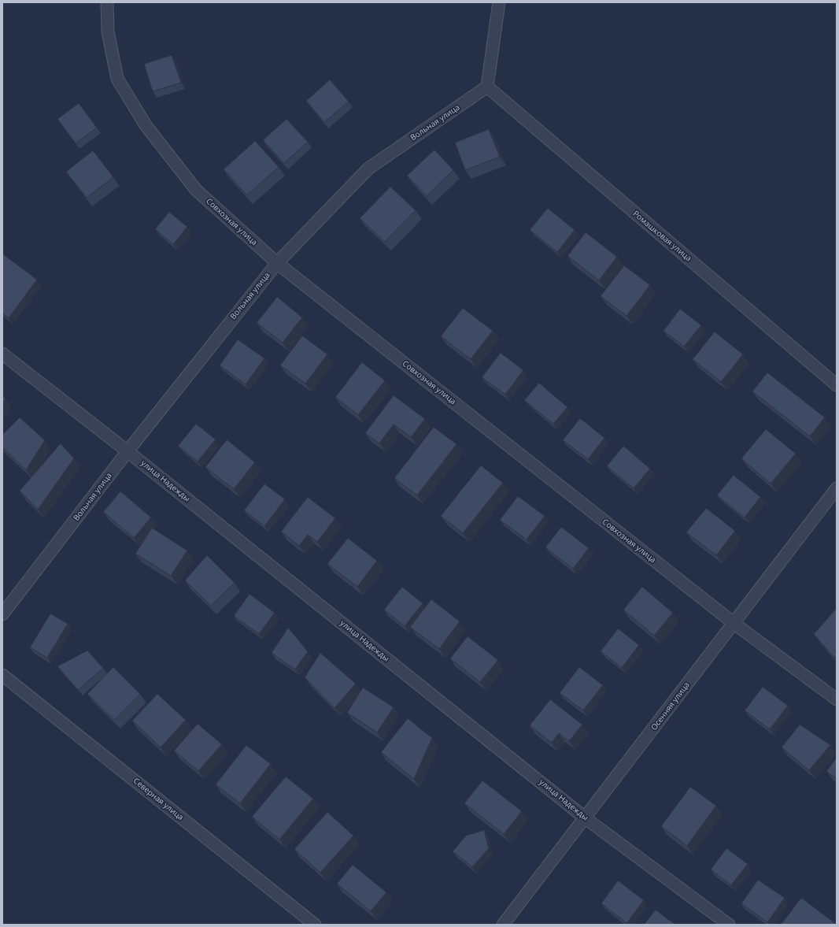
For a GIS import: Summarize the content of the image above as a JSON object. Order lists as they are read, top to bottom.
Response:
{
  "streets": {
    "street": [
      "Вольная улица",
      "Совхозная улица",
      "Ромашковая улица",
      "улица Надежды",
      "Осенняя улица",
      "Северная улица"
    ]
  },
  "crossings": [
    ["Вольная улица", "Совхозная улица"],
    ["Вольная улица", "Ромашковая улица"],
    ["Вольная улица", "улица Надежды"],
    ["Совхозная улица", "Осенняя улица"],
    ["улица Надежды", "Осенняя улица"]
  ]
}
